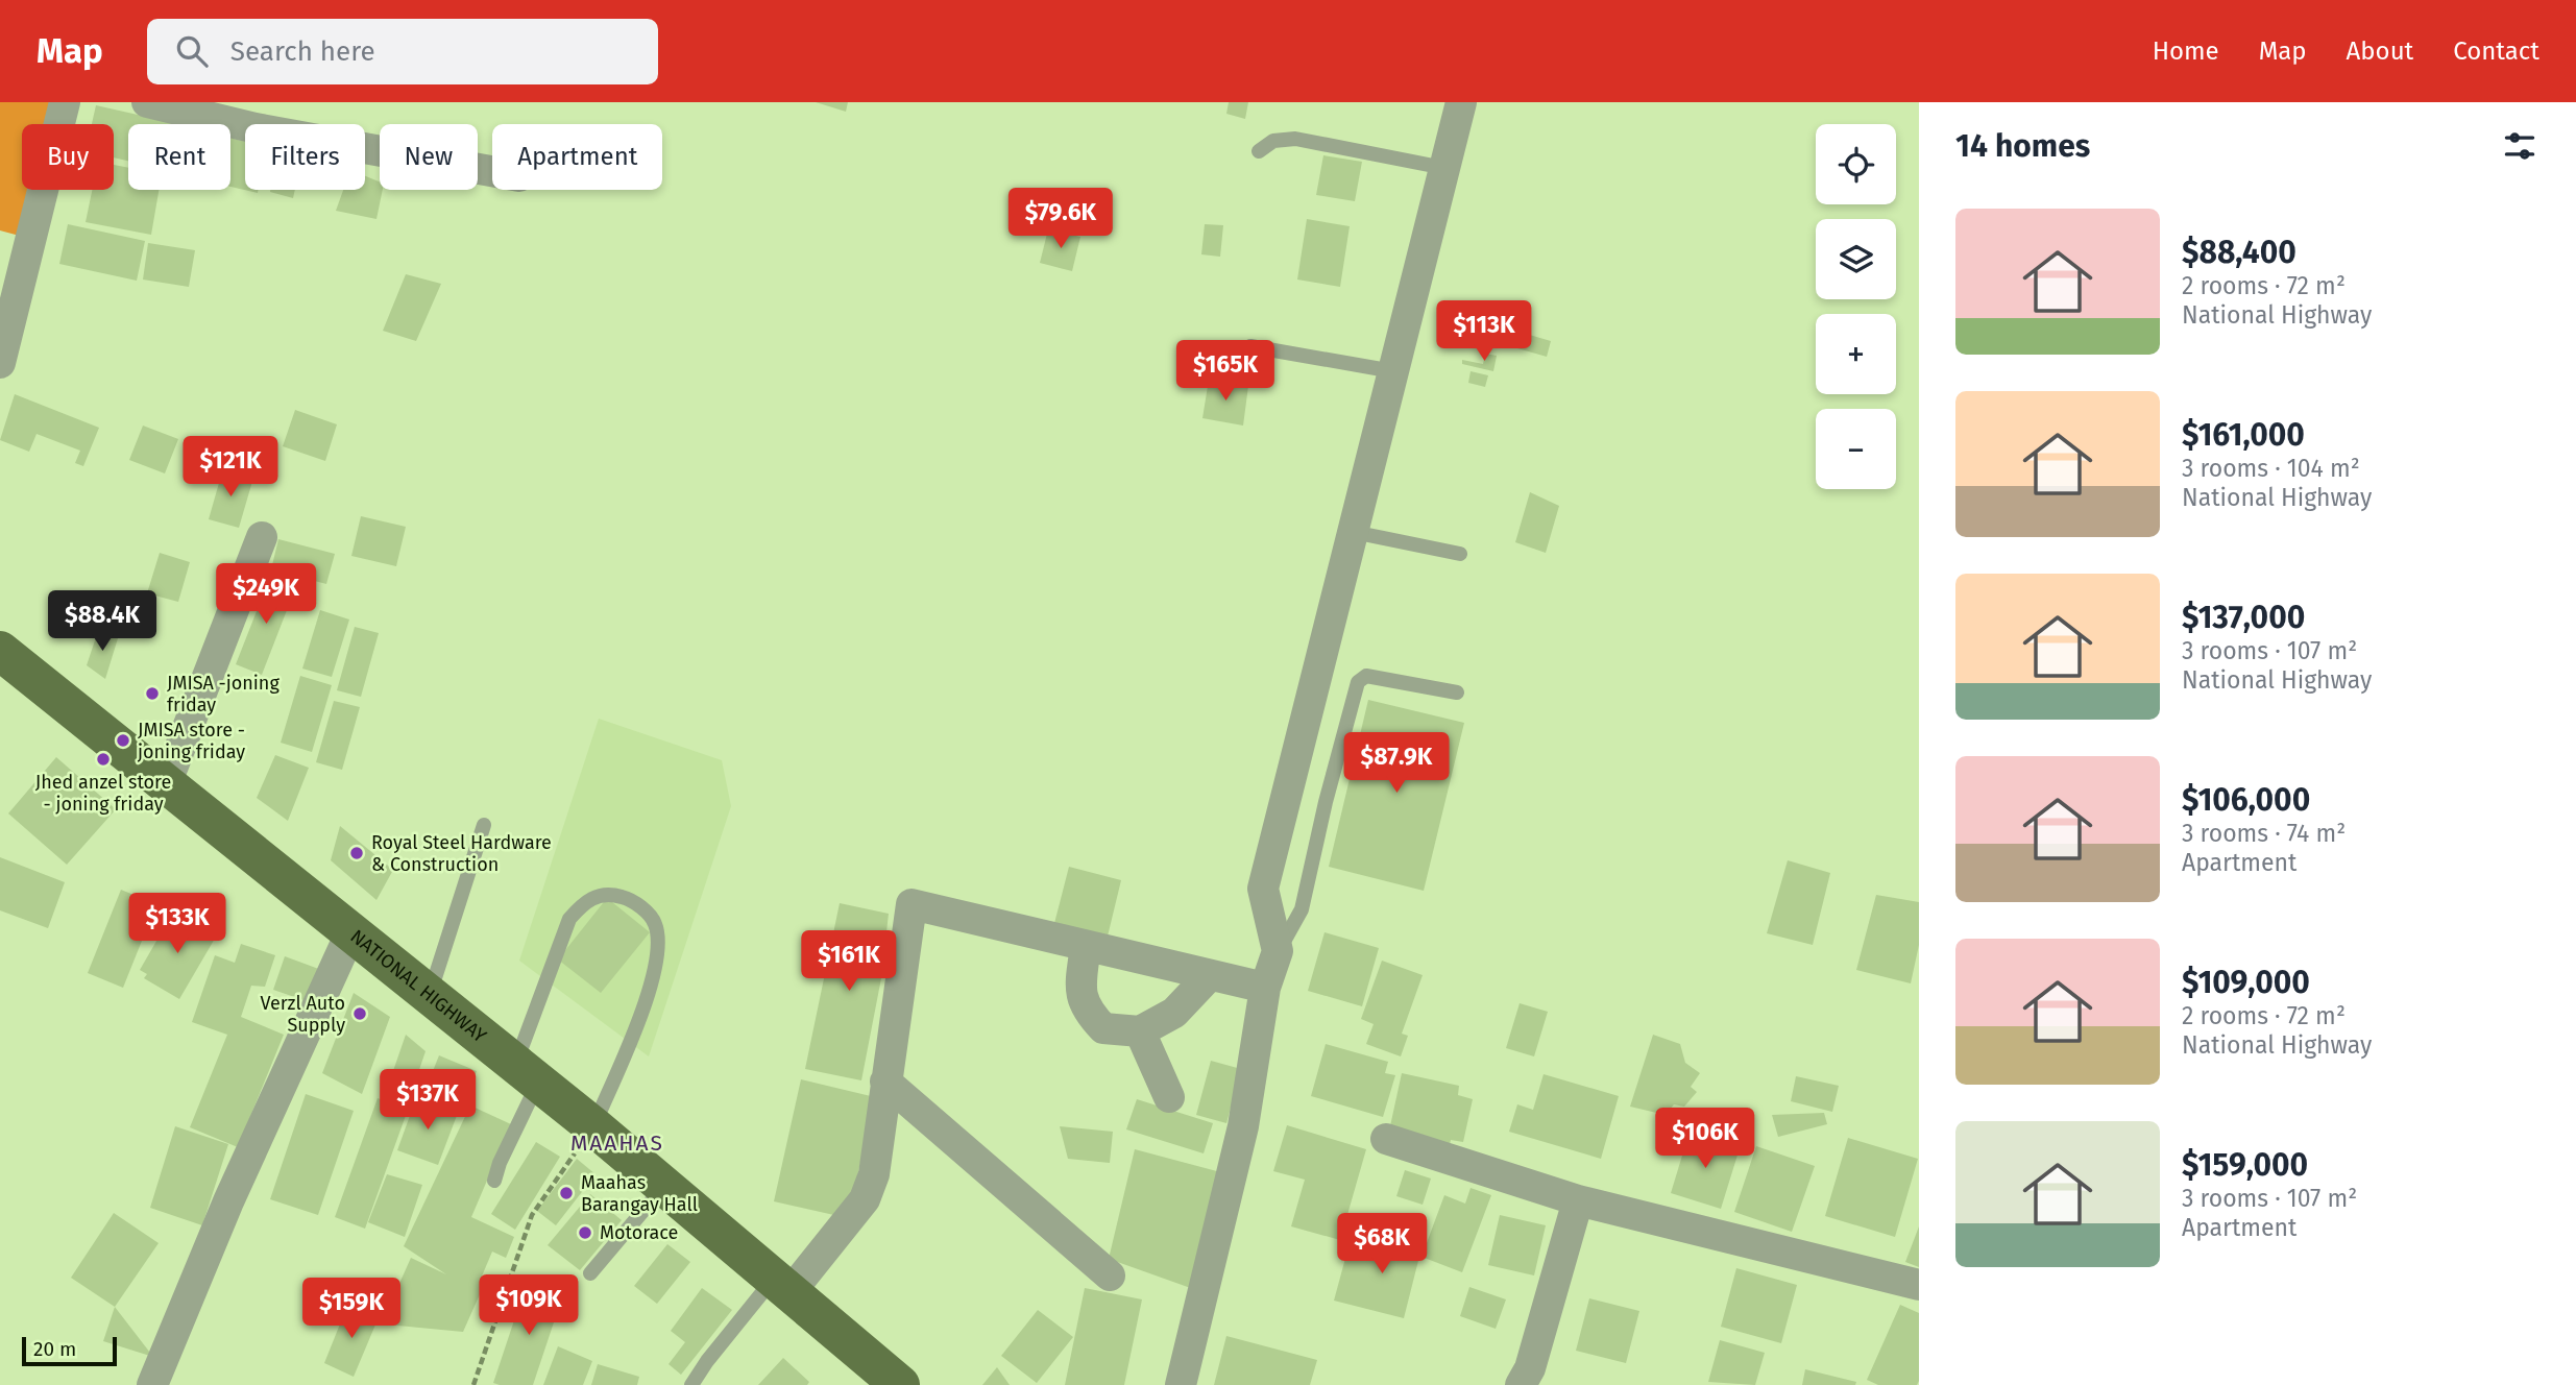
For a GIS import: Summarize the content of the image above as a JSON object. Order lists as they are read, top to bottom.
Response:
{
  "streets": {
    "main road": ["NATIONAL HIGHWAY"]
  },
  "districts": ["MAAHAS"],
  "places": [
    "JMISA -joning friday",
    "JMISA store - joning friday",
    "Jhed anzel store - joning friday",
    "Royal Steel Hardware & Construction",
    "Verzl Auto Supply",
    "Maahas Barangay Hall",
    "Motorace"
  ],
  "scale_bar": "20 m",
  "page": {
    "header": "Map",
    "search": "Search here",
    "nav": [
      "Home",
      "Map",
      "About",
      "Contact"
    ],
    "heading": "14 homes",
    "map_buttons": ["+", "−"],
    "chip": [
      "Buy",
      "Rent",
      "Filters",
      "New",
      "Apartment"
    ],
    "price": [
      "$79.6K",
      "$113K",
      "$165K",
      "$121K",
      "$249K",
      "$88.4K",
      "$87.9K",
      "$133K",
      "$161K",
      "$137K",
      "$106K",
      "$68K",
      "$109K",
      "$159K"
    ],
    "list": [
      {
        "name": "$88,400",
        "note": "2 rooms · 72 m² · National Highway"
      },
      {
        "name": "$161,000",
        "note": "3 rooms · 104 m² · National Highway"
      },
      {
        "name": "$137,000",
        "note": "3 rooms · 107 m² · National Highway"
      },
      {
        "name": "$106,000",
        "note": "3 rooms · 74 m² · Apartment"
      },
      {
        "name": "$109,000",
        "note": "2 rooms · 72 m² · National Highway"
      },
      {
        "name": "$159,000",
        "note": "3 rooms · 107 m² · Apartment"
      }
    ],
    "scale": "20 m"
  }
}
